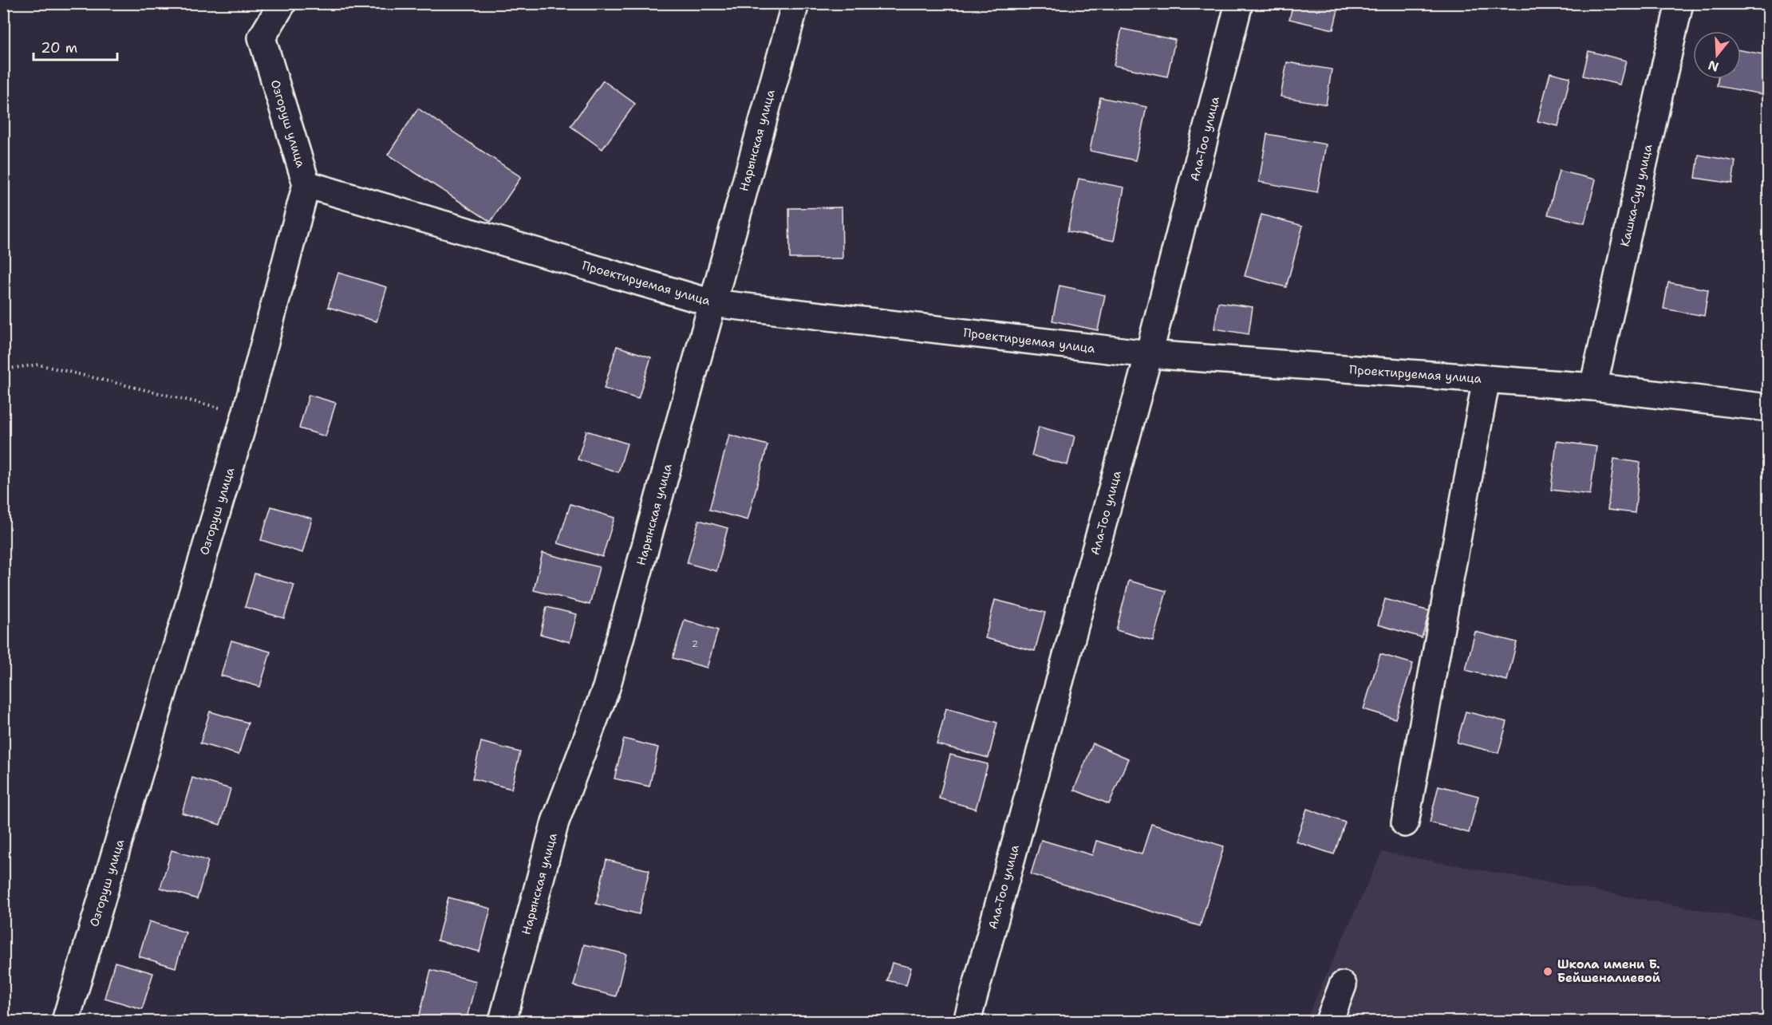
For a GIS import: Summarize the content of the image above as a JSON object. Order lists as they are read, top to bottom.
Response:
{
  "streets": {
    "street": [
      "Озгоруш улица",
      "Ала-Тоо улица",
      "Нарынская улица",
      "Кашка-Суу улица",
      "Проектируемая улица"
    ]
  },
  "crossings": [
    ["Озгоруш улица", "Проектируемая улица"],
    ["Ала-Тоо улица", "Проектируемая улица"],
    ["Нарынская улица", "Проектируемая улица"],
    ["Кашка-Суу улица", "Проектируемая улица"]
  ],
  "places": ["Школа имени Б. Бейшеналиевой"],
  "house_numbers": ["2"],
  "scale_bar": "20 m",
  "north": "bottom"
}
